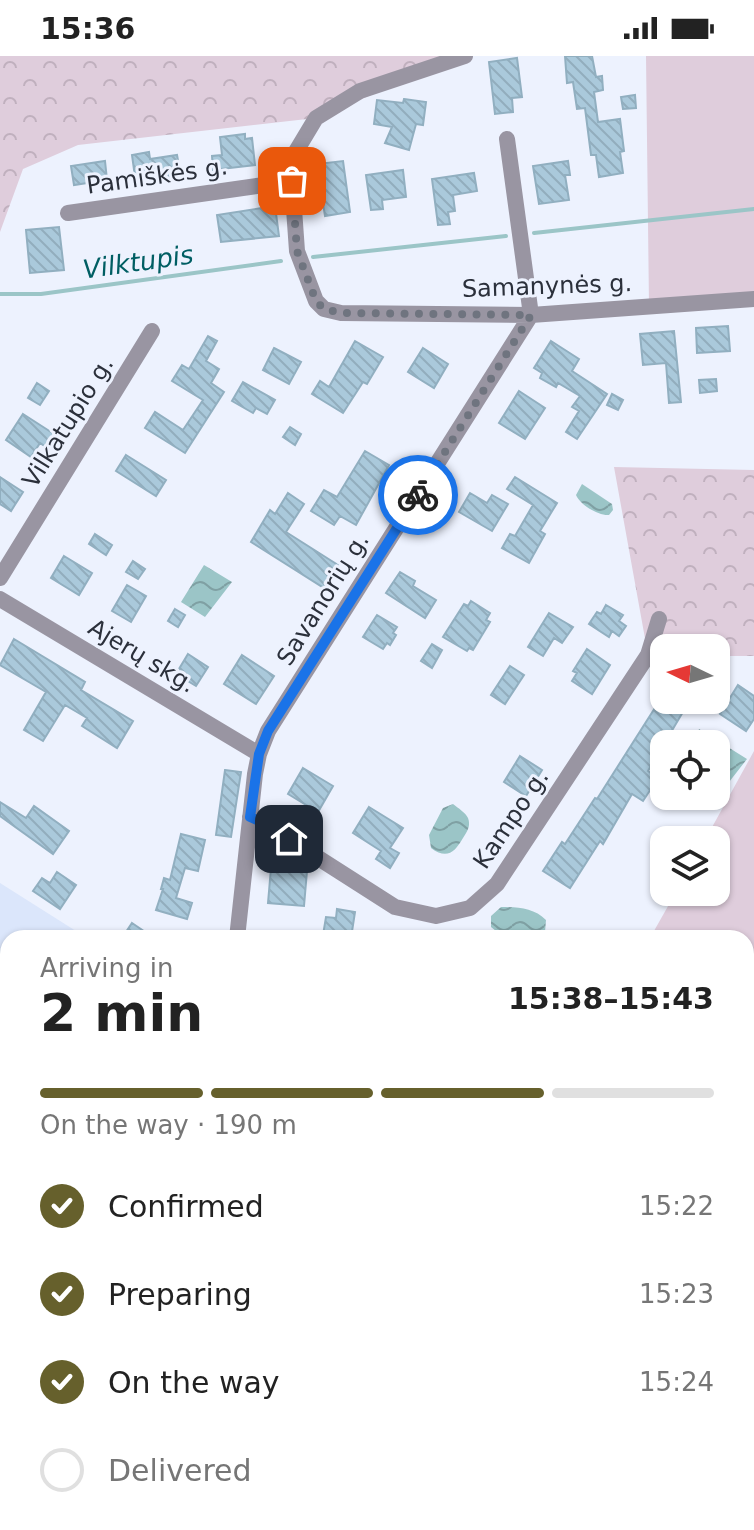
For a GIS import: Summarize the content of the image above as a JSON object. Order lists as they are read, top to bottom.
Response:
{
  "streets": {
    "street": [
      "Pamiškės g.",
      "Samanynės g.",
      "Vilkatupio g.",
      "Savanorių g.",
      "Ajerų skg.",
      "Kampo g."
    ]
  },
  "crossings": [
    ["Pamiškės g.", "Samanynės g."],
    ["Samanynės g.", "Savanorių g."],
    ["Savanorių g.", "Ajerų skg."],
    ["Savanorių g.", "Kampo g."]
  ],
  "water": ["Vilktupis"],
  "north": "left",
  "page": {
    "status": "15:36",
    "heading": ["2 min", "Arriving in", "15:38–15:43"],
    "bar": "On the way · 190 m",
    "list": [
      ["Confirmed", "15:22"],
      ["Preparing", "15:23"],
      ["On the way", "15:24"],
      "Delivered"
    ]
  }
}
